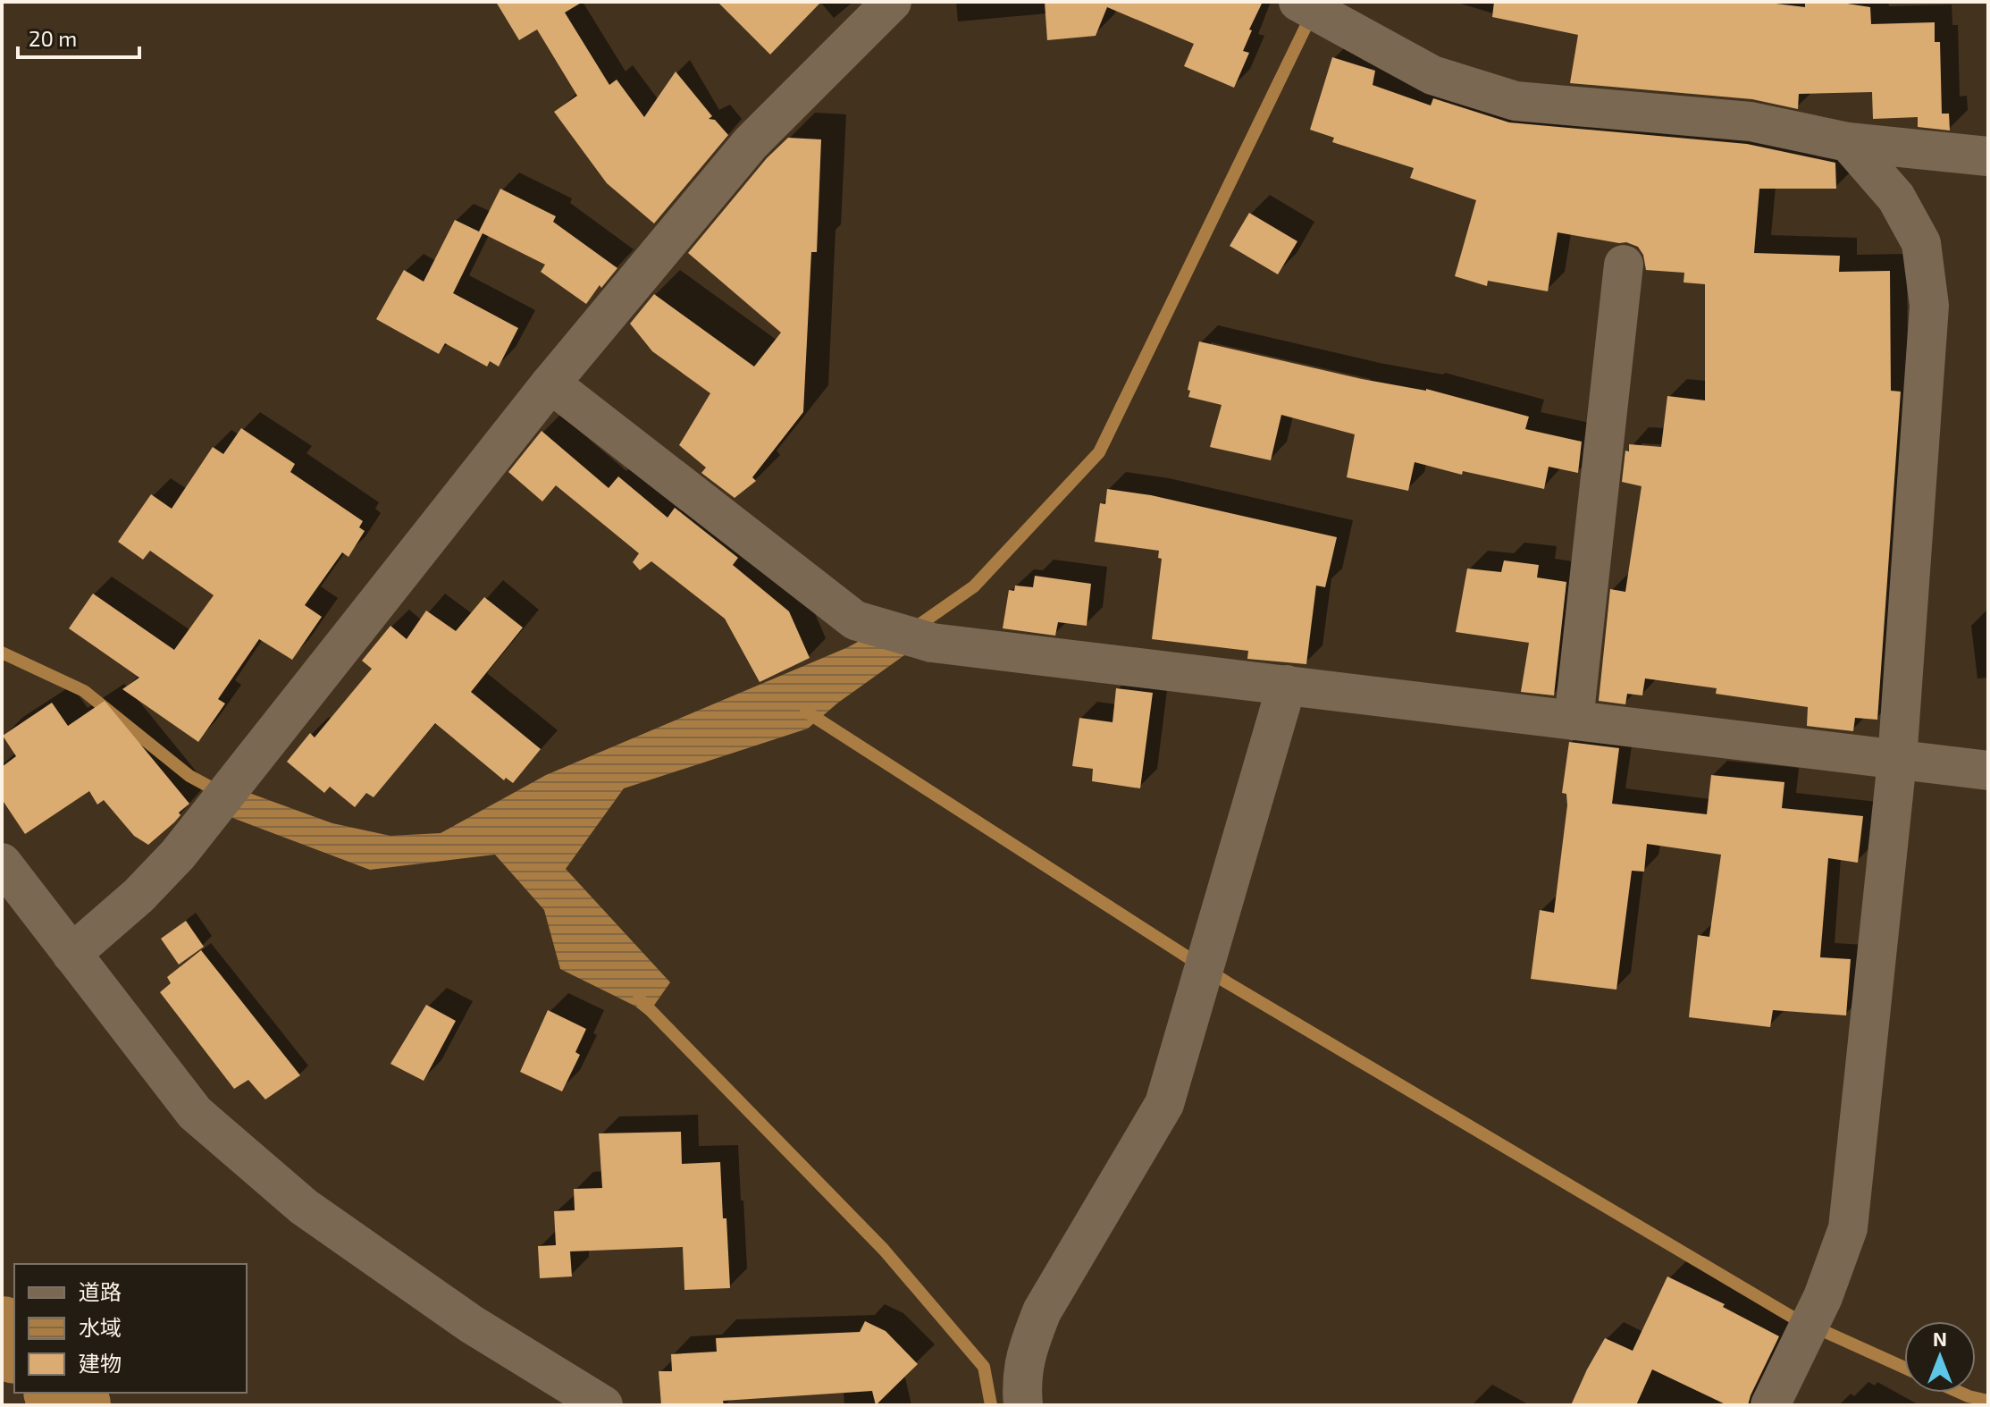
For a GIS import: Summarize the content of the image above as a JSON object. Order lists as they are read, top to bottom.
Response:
{
  "legend": ["道路", "水域", "建物"],
  "scale_bar": "20 m",
  "north": "top"
}
